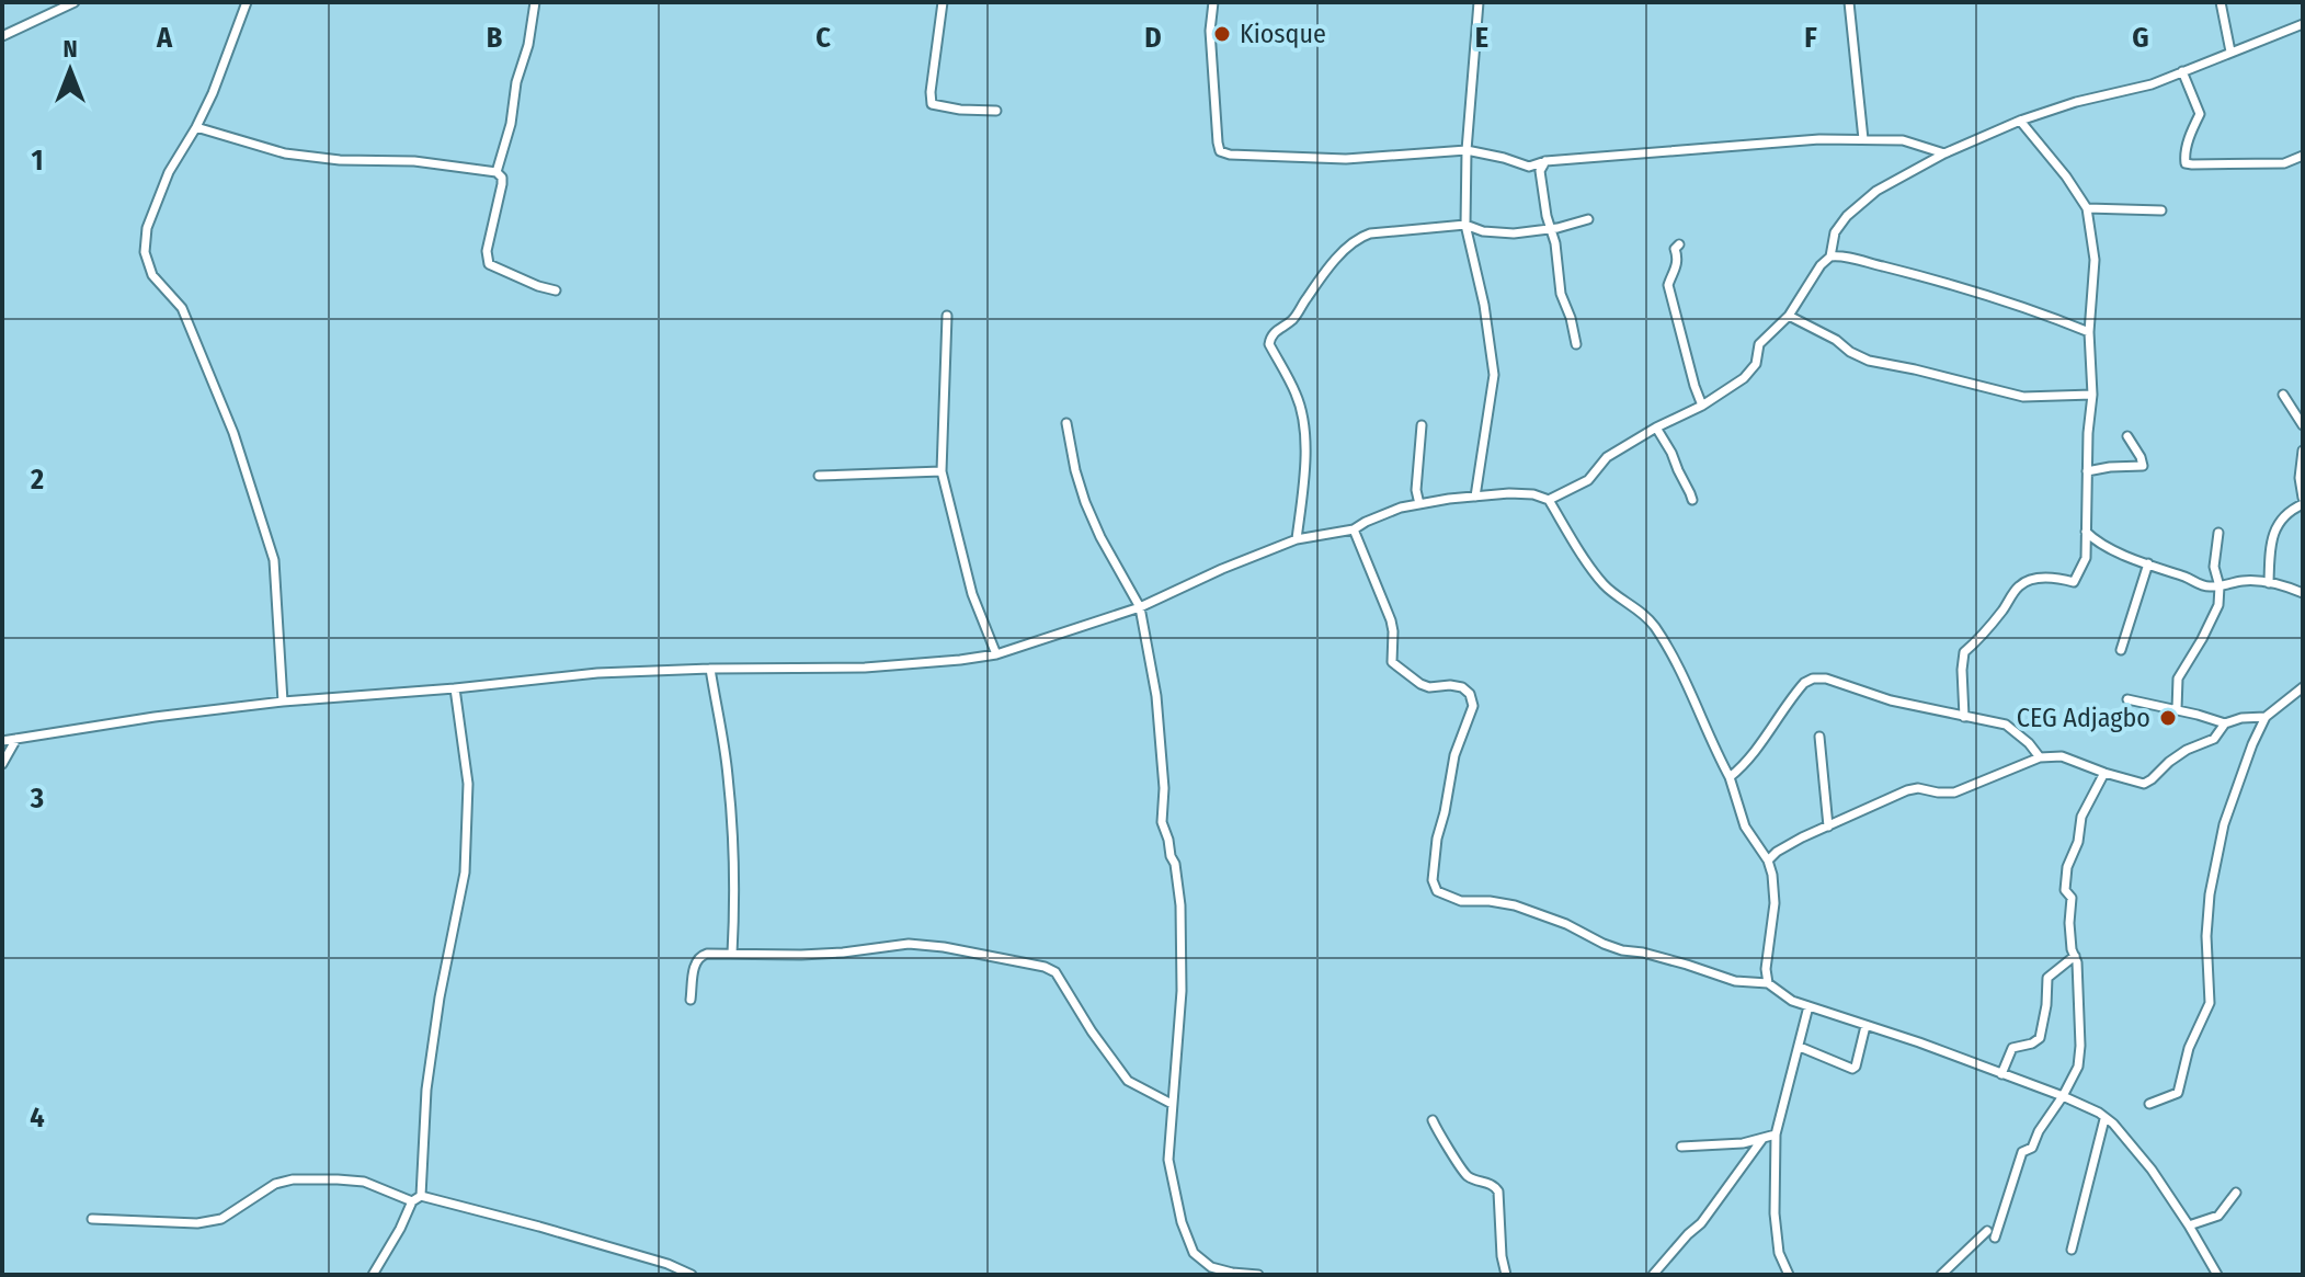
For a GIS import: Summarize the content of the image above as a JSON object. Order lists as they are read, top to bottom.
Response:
{
  "places": ["Kiosque", "CEG Adjagbo"],
  "north": "top",
  "grid": {
    "columns": [
      "A",
      "B",
      "C",
      "D",
      "E",
      "F",
      "G"
    ],
    "rows": [
      "1",
      "2",
      "3",
      "4"
    ]
  }
}
